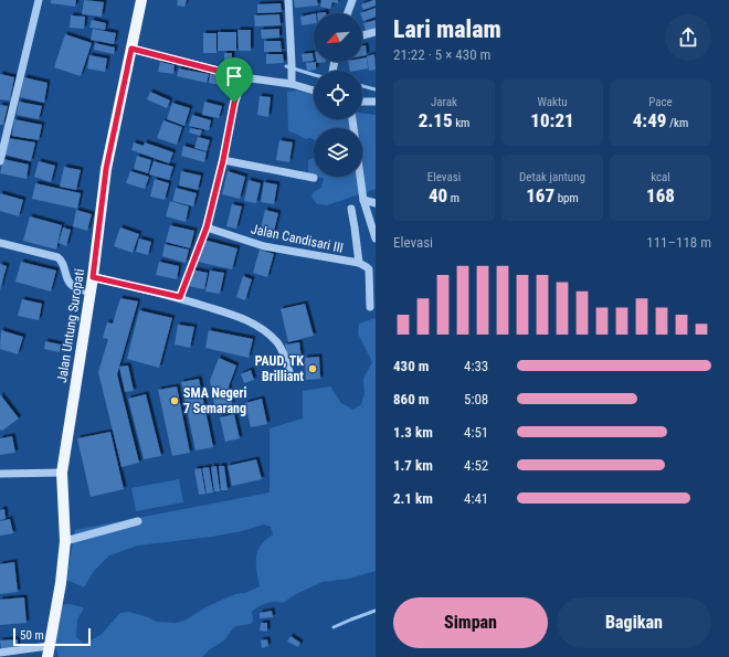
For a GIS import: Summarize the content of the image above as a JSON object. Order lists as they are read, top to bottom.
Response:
{
  "streets": {
    "main road": ["Jalan Untung Suropati"],
    "street": ["Jalan Candisari III"]
  },
  "places": ["PAUD, TK Brilliant", "SMA Negeri 7 Semarang"],
  "scale_bar": "50 m",
  "north": "bottom left",
  "page": {
    "heading": ["Lari malam", "21:22 · 5 × 430 m"],
    "stats": [
      ["Jarak", "2.15 km"],
      ["Waktu", "10:21"],
      ["Pace", "4:49 /km"],
      ["Elevasi", "40 m"],
      ["Detak jantung", "167 bpm"],
      ["kcal", "168"]
    ],
    "chart": ["Elevasi", "111–118 m"],
    "list": [
      {
        "name": "430 m",
        "note": "4:33"
      },
      {
        "name": "860 m",
        "note": "5:08"
      },
      {
        "name": "1.3 km",
        "note": "4:51"
      },
      {
        "name": "1.7 km",
        "note": "4:52"
      },
      {
        "name": "2.1 km",
        "note": "4:41"
      }
    ],
    "buttons": ["Simpan", "Bagikan"],
    "scale": "50 m"
  }
}
